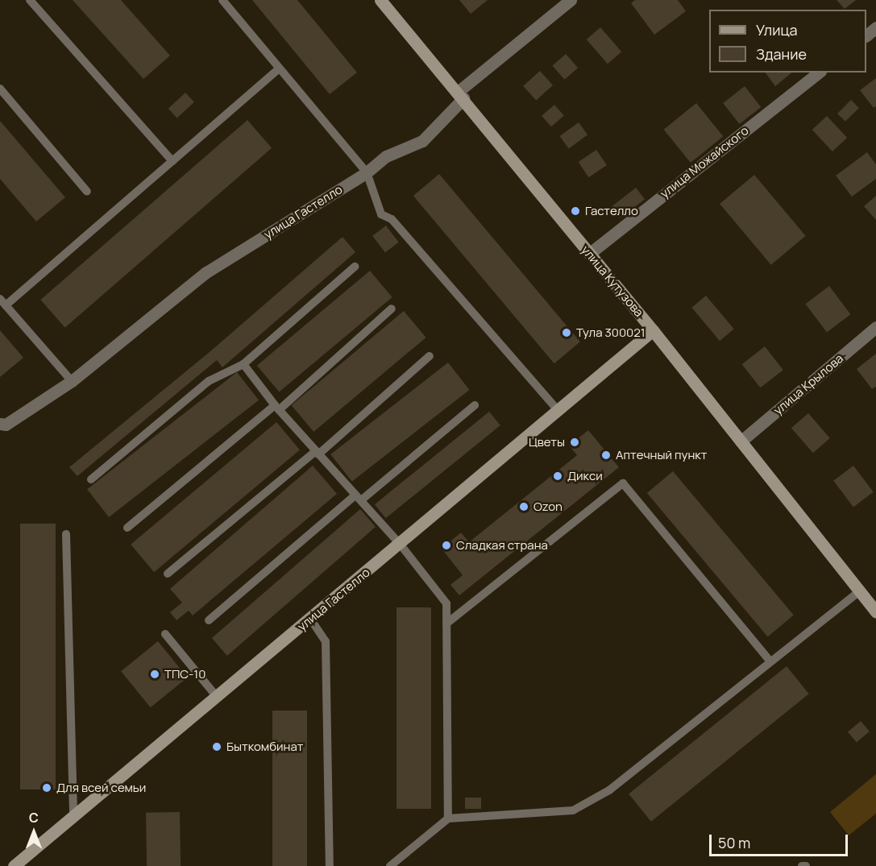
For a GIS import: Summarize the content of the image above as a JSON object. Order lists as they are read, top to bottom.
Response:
{
  "streets": {
    "street": [
      "улица Можайского",
      "улица Гастелло",
      "улица Кутузова",
      "улица Крылова"
    ]
  },
  "crossings": [
    ["улица Можайского", "улица Кутузова"],
    ["улица Гастелло", "улица Кутузова"],
    ["улица Кутузова", "улица Крылова"]
  ],
  "places": [
    "Гастелло",
    "Тула 300021",
    "Цветы",
    "Аптечный пункт",
    "Дикси",
    "Ozon",
    "Сладкая страна",
    "ТПС-10",
    "Быткомбинат",
    "Для всей семьи"
  ],
  "legend": ["Улица", "Здание"],
  "scale_bar": "50 m",
  "north": "top"
}
